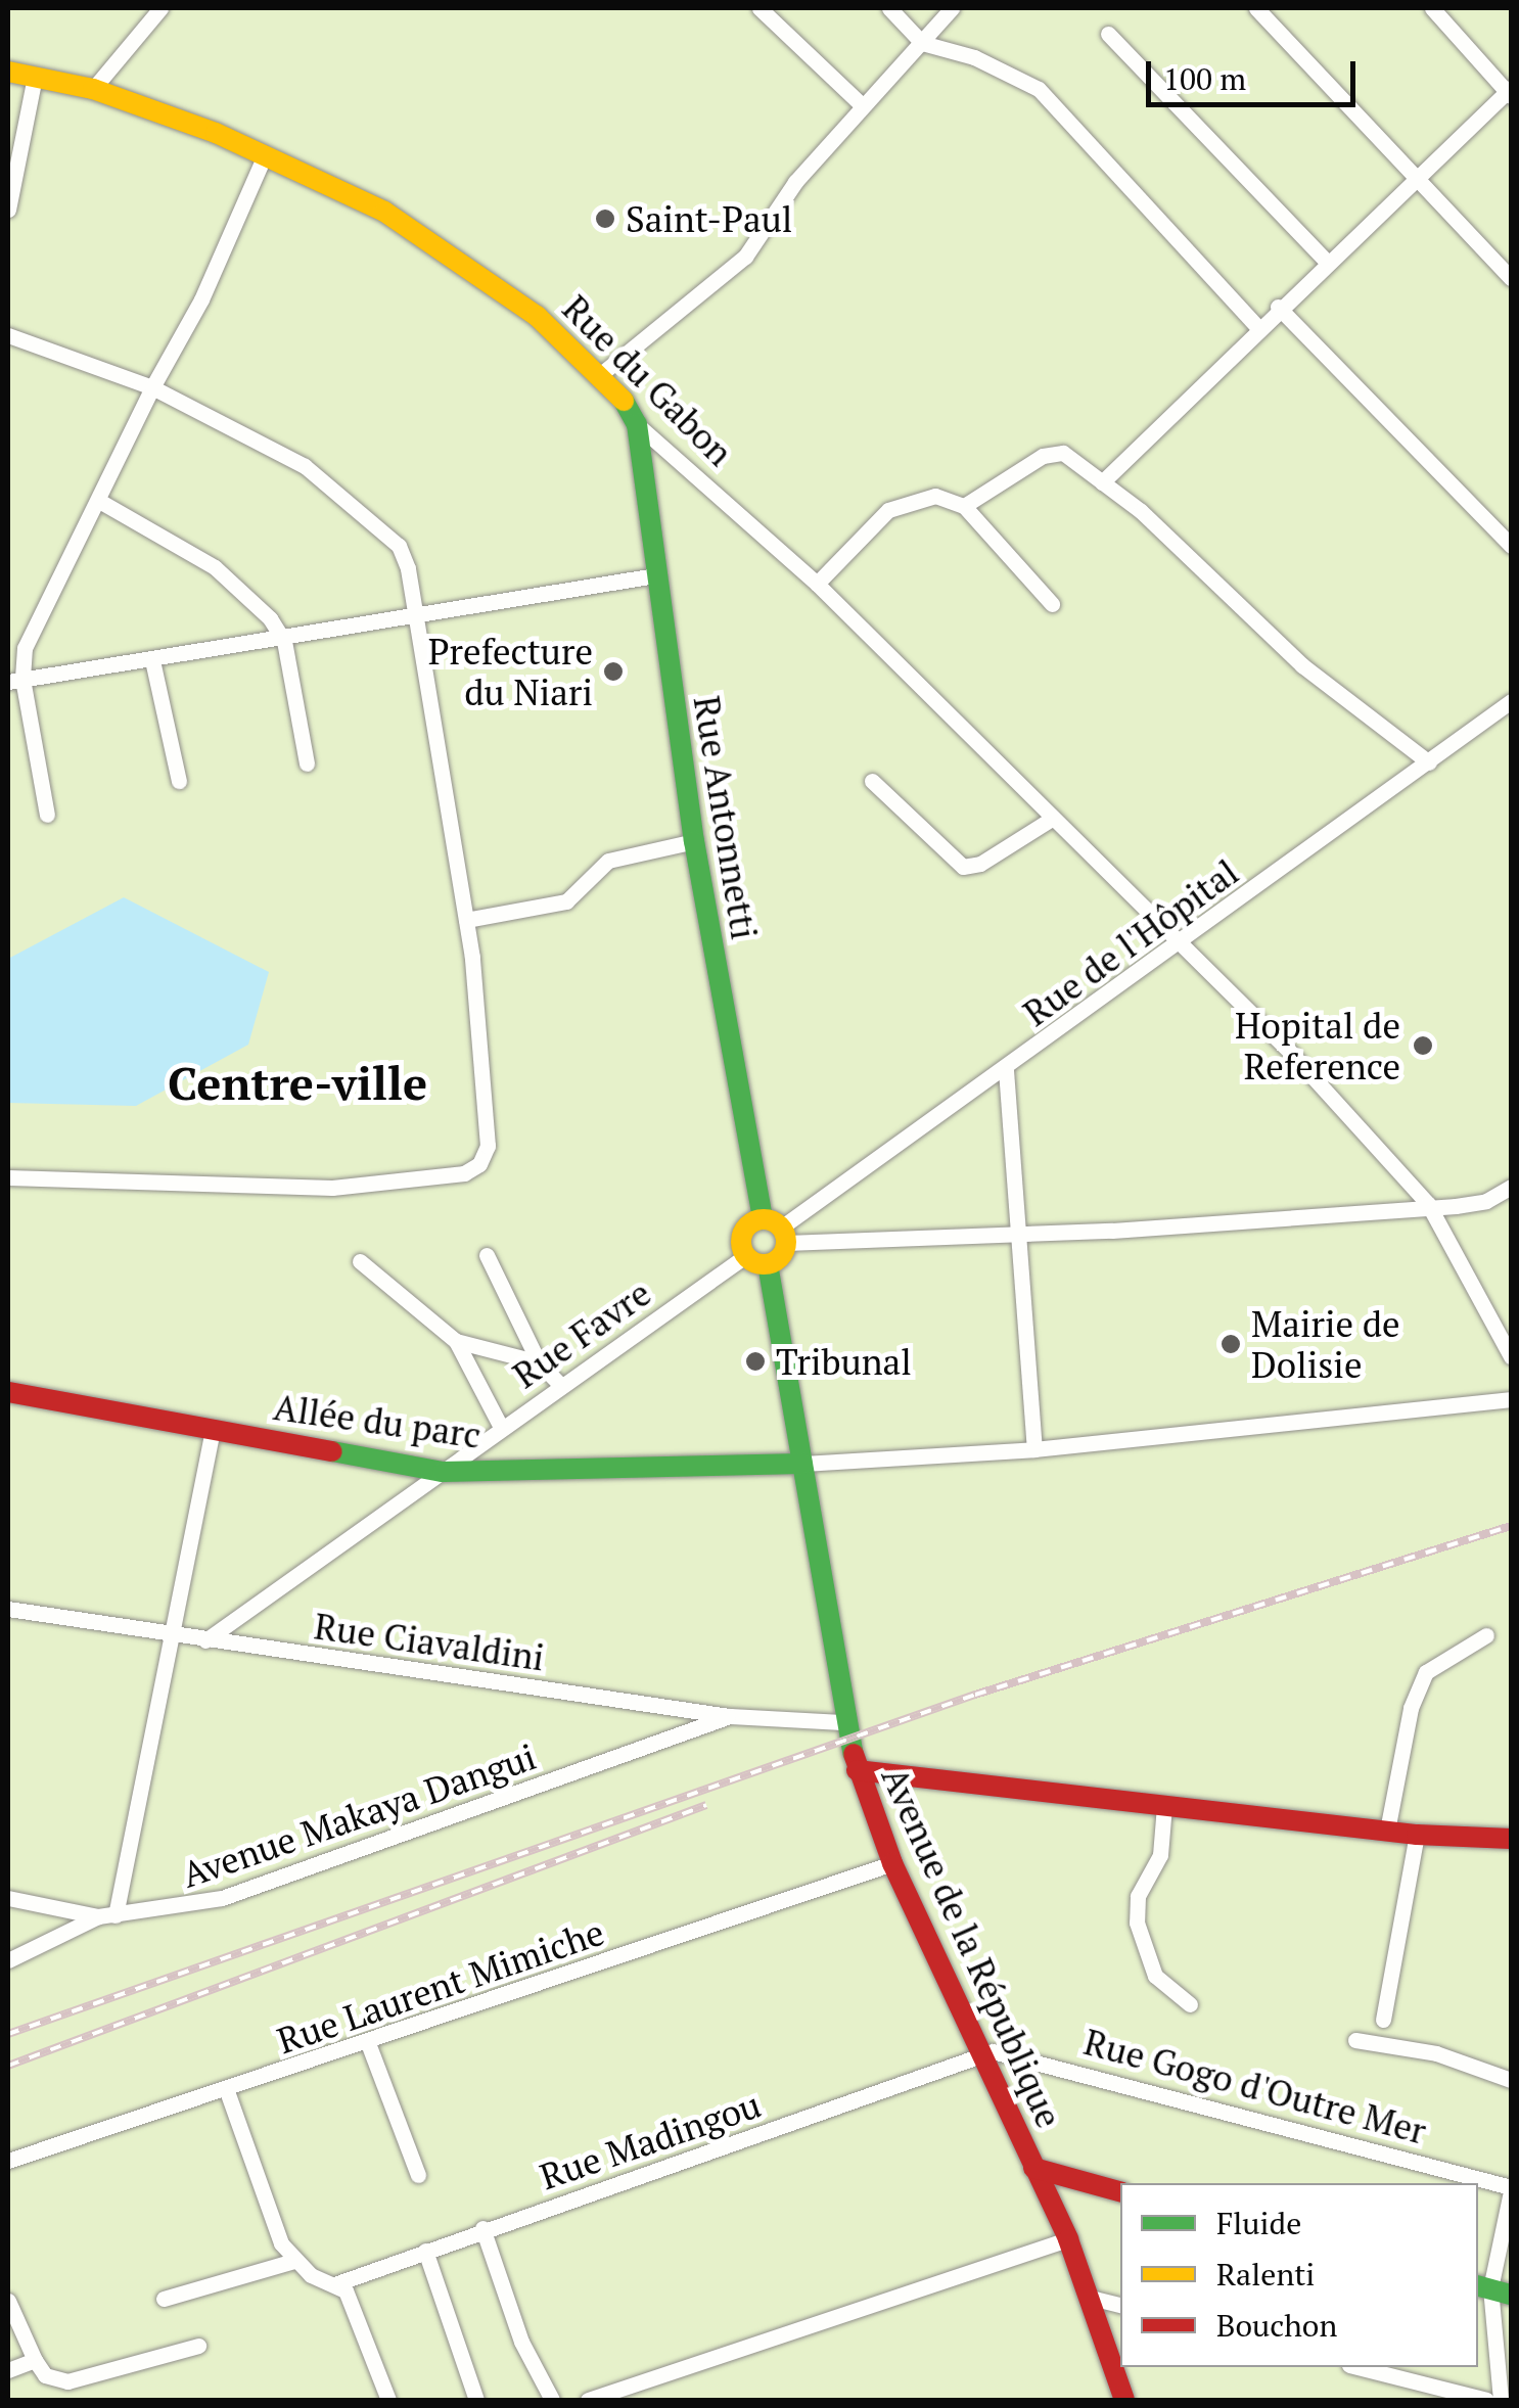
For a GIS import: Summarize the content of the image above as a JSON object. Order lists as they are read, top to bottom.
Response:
{
  "streets": {
    "main road": [
      "Rue du Gabon",
      "Rue Antonnetti",
      "Allée du parc",
      "Avenue de la République"
    ],
    "street": [
      "Rue de l'Hôpital",
      "Rue Favre",
      "Rue Ciavaldini",
      "Avenue Makaya Dangui",
      "Rue Laurent Mimiche",
      "Rue Gogo d'Outre Mer",
      "Rue Madingou"
    ]
  },
  "crossings": [
    ["Rue du Gabon", "Rue Antonnetti"],
    ["Rue du Gabon", "Rue de l'Hôpital"],
    ["Rue Antonnetti", "Rue de l'Hôpital"],
    ["Rue Favre", "Allée du parc"],
    ["Rue Favre", "Rue Ciavaldini"],
    ["Allée du parc", "Avenue de la République"],
    ["Rue Ciavaldini", "Avenue Makaya Dangui"],
    ["Rue Ciavaldini", "Avenue de la République"],
    ["Avenue de la République", "Rue Laurent Mimiche"],
    ["Avenue de la République", "Rue Gogo d'Outre Mer"],
    ["Avenue de la République", "Rue Madingou"],
    ["Rue Gogo d'Outre Mer", "Rue Madingou"]
  ],
  "districts": ["Centre-ville"],
  "places": [
    "Saint-Paul",
    "Prefecture du Niari",
    "Hopital de Reference",
    "Mairie de Dolisie",
    "Tribunal"
  ],
  "legend": ["Fluide", "Ralenti", "Bouchon"],
  "scale_bar": "100 m"
}
